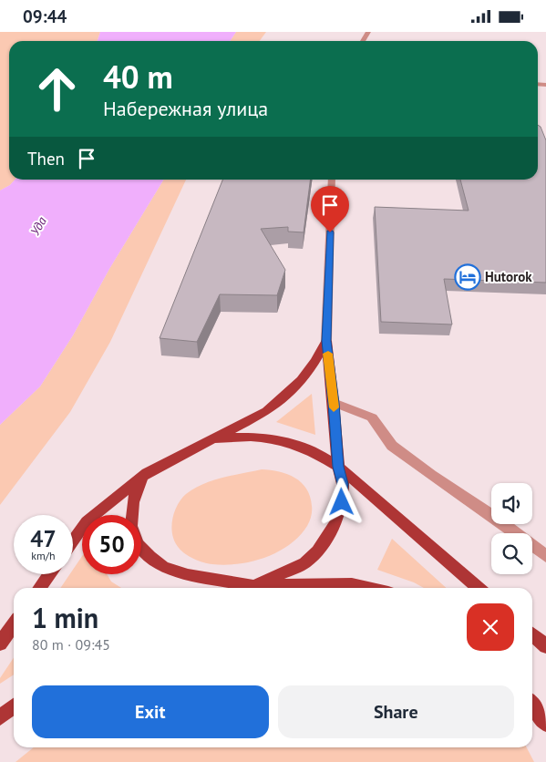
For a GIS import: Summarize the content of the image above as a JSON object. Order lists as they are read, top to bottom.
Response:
{
  "water": ["Уда"],
  "places": {
    "hotel": ["Hutorok"]
  },
  "page": {
    "status": "09:44",
    "turn": ["40 m", "Набережная улица"],
    "then": "Then",
    "speed": "47 km/h",
    "limit": "50",
    "heading": ["1 min", "80 m · 09:45"],
    "buttons": ["Exit", "Share"]
  }
}
